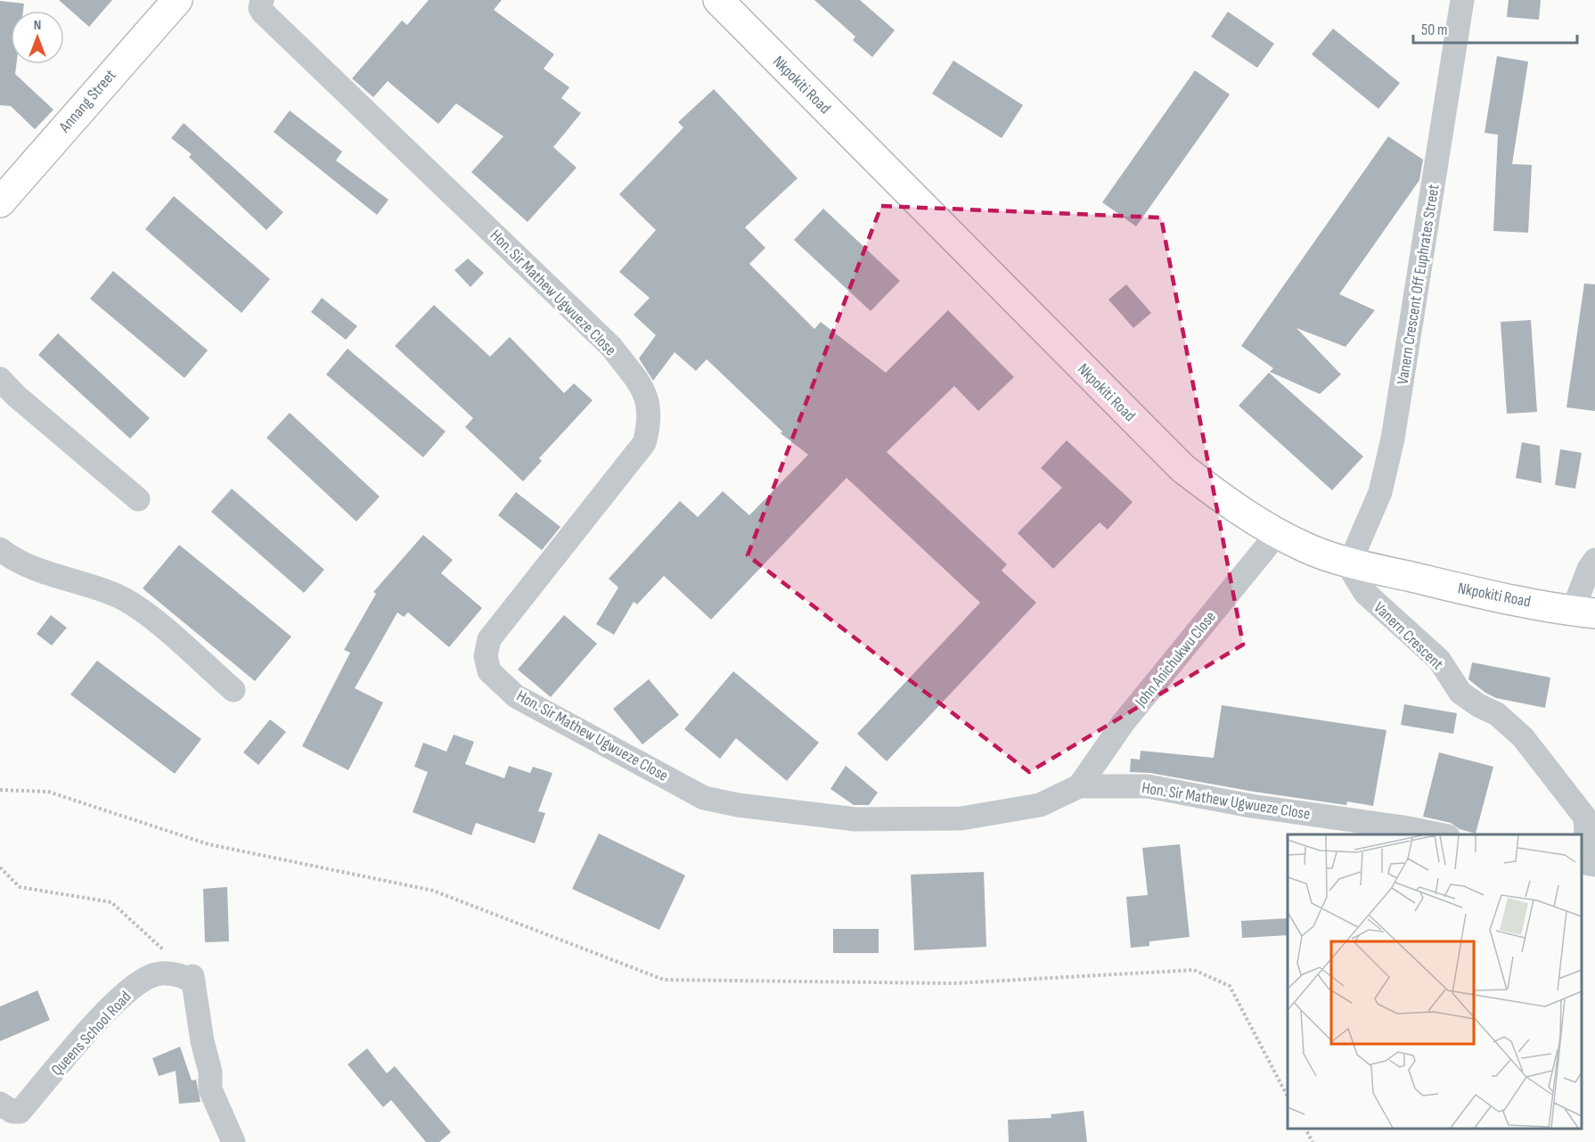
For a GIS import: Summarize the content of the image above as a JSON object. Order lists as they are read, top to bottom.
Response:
{
  "streets": {
    "main road": ["Nkpokiti Road", "Annang Street"],
    "street": [
      "Vanern Crescent Off Euphrates Street",
      "Hon. Sir Mathew Ugwueze Close",
      "Vanern Crescent",
      "John Anichukwu Close",
      "Queens School Road"
    ]
  },
  "crossings": [
    ["Nkpokiti Road", "Vanern Crescent Off Euphrates Street"],
    ["Nkpokiti Road", "Vanern Crescent"],
    ["Nkpokiti Road", "John Anichukwu Close"],
    ["Vanern Crescent Off Euphrates Street", "Vanern Crescent"],
    ["Hon. Sir Mathew Ugwueze Close", "John Anichukwu Close"]
  ],
  "scale_bar": "50 m",
  "north": "top"
}
